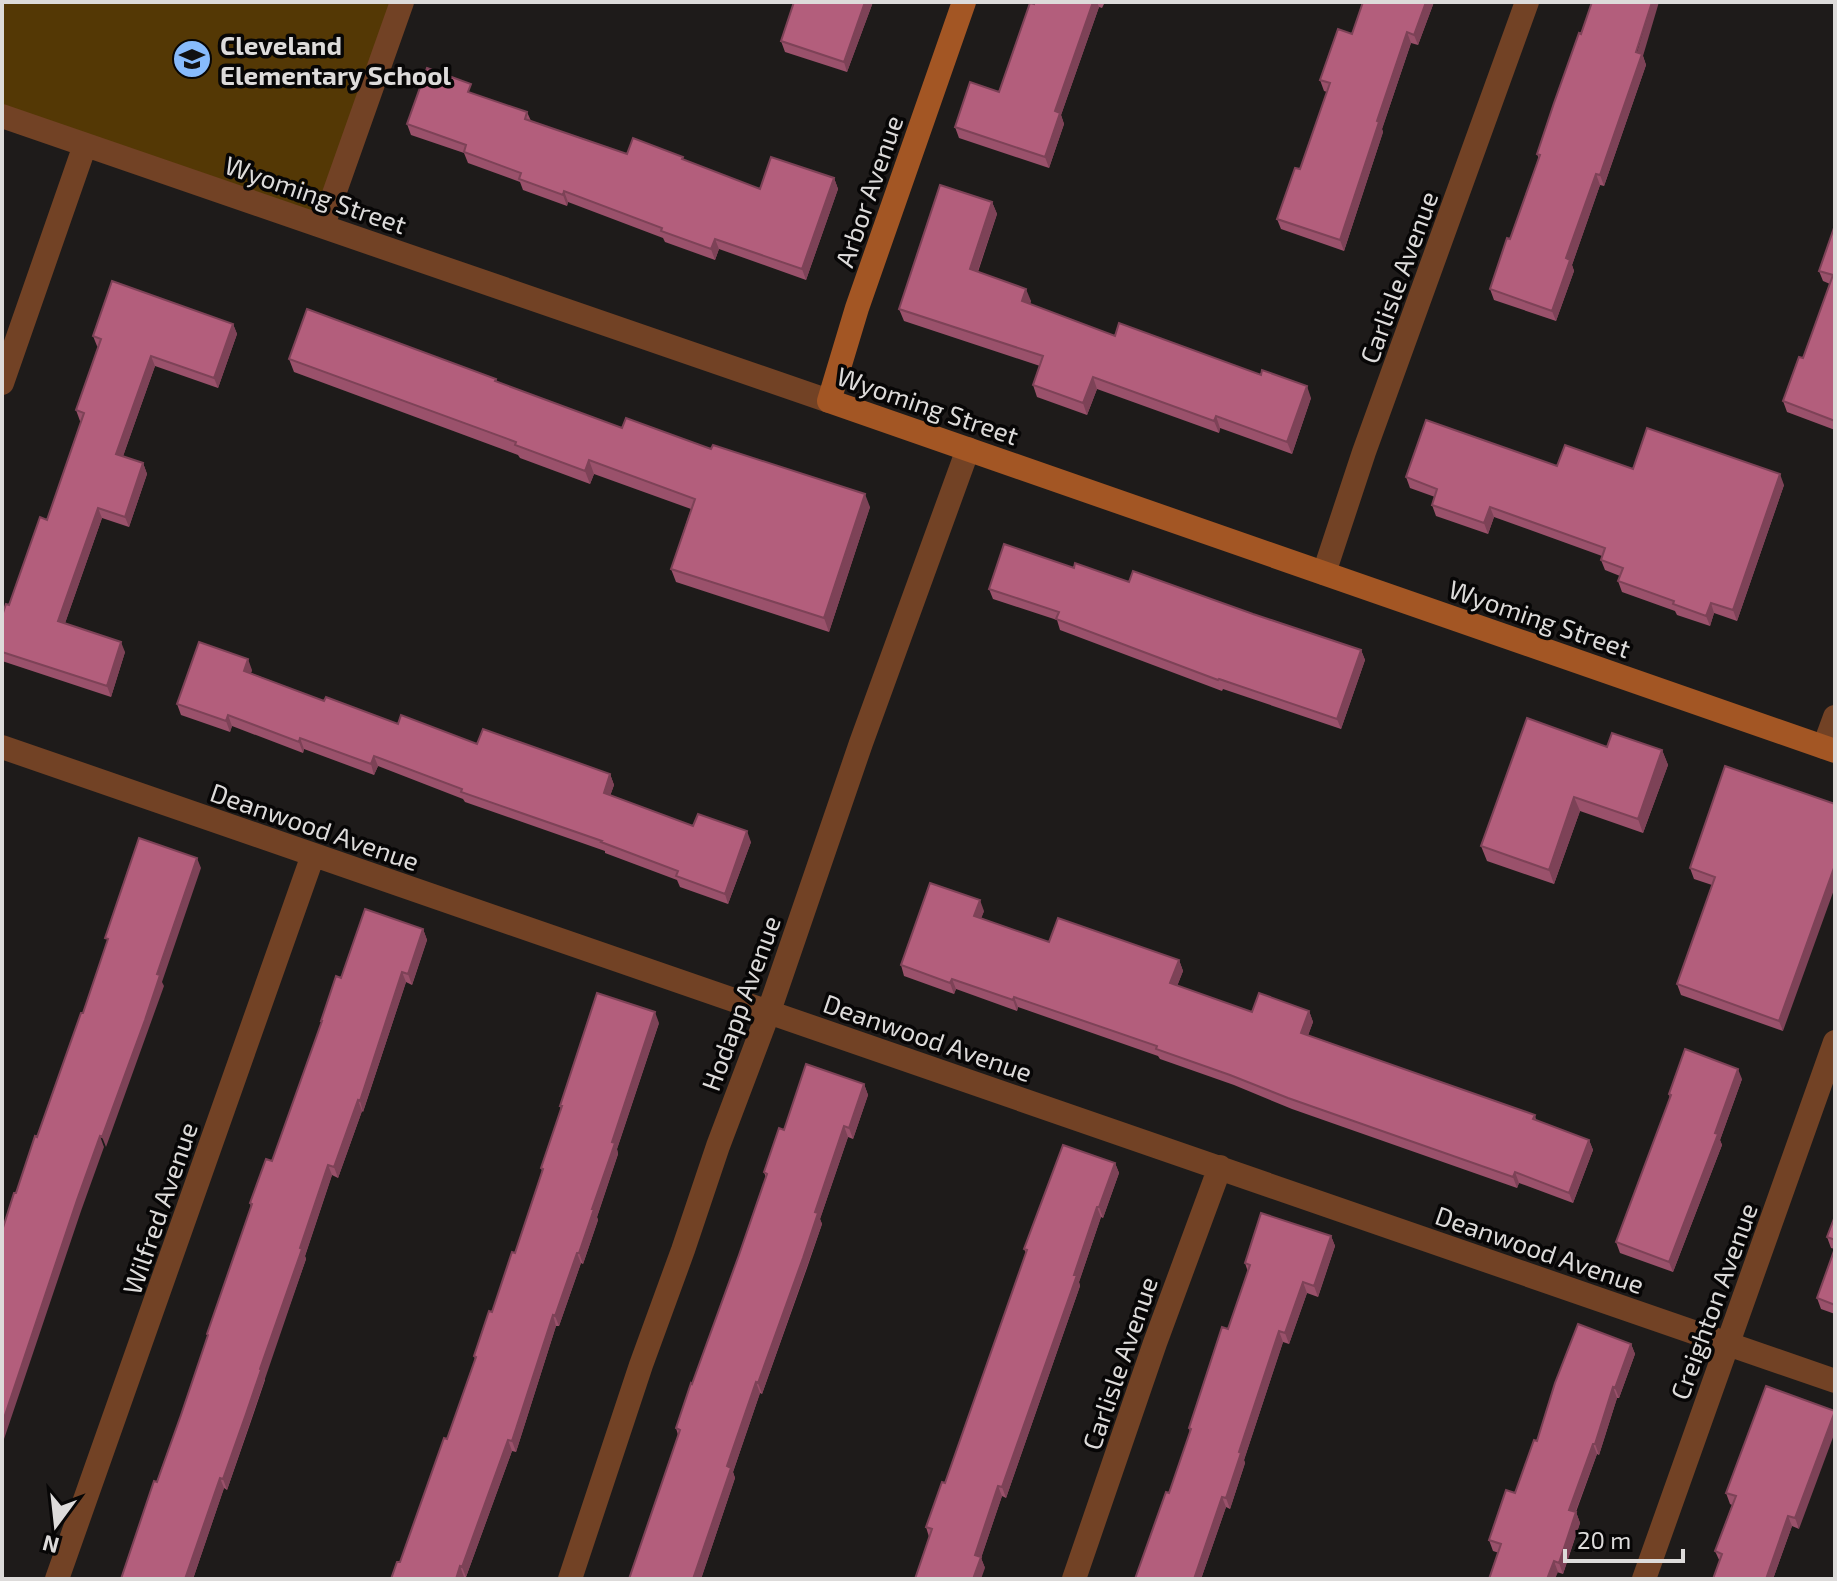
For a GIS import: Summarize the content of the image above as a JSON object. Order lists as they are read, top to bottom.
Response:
{
  "streets": {
    "street": [
      "Arbor Avenue",
      "Wyoming Street",
      "Carlisle Avenue",
      "Deanwood Avenue",
      "Hodapp Avenue",
      "Wilfred Avenue",
      "Creighton Avenue"
    ]
  },
  "crossings": [
    ["Arbor Avenue", "Wyoming Street"],
    ["Wyoming Street", "Carlisle Avenue"],
    ["Wyoming Street", "Hodapp Avenue"],
    ["Carlisle Avenue", "Deanwood Avenue"],
    ["Deanwood Avenue", "Hodapp Avenue"],
    ["Deanwood Avenue", "Wilfred Avenue"],
    ["Deanwood Avenue", "Creighton Avenue"]
  ],
  "places": {
    "school or university": ["Cleveland Elementary School"]
  },
  "scale_bar": "20 m",
  "north": "bottom"
}
